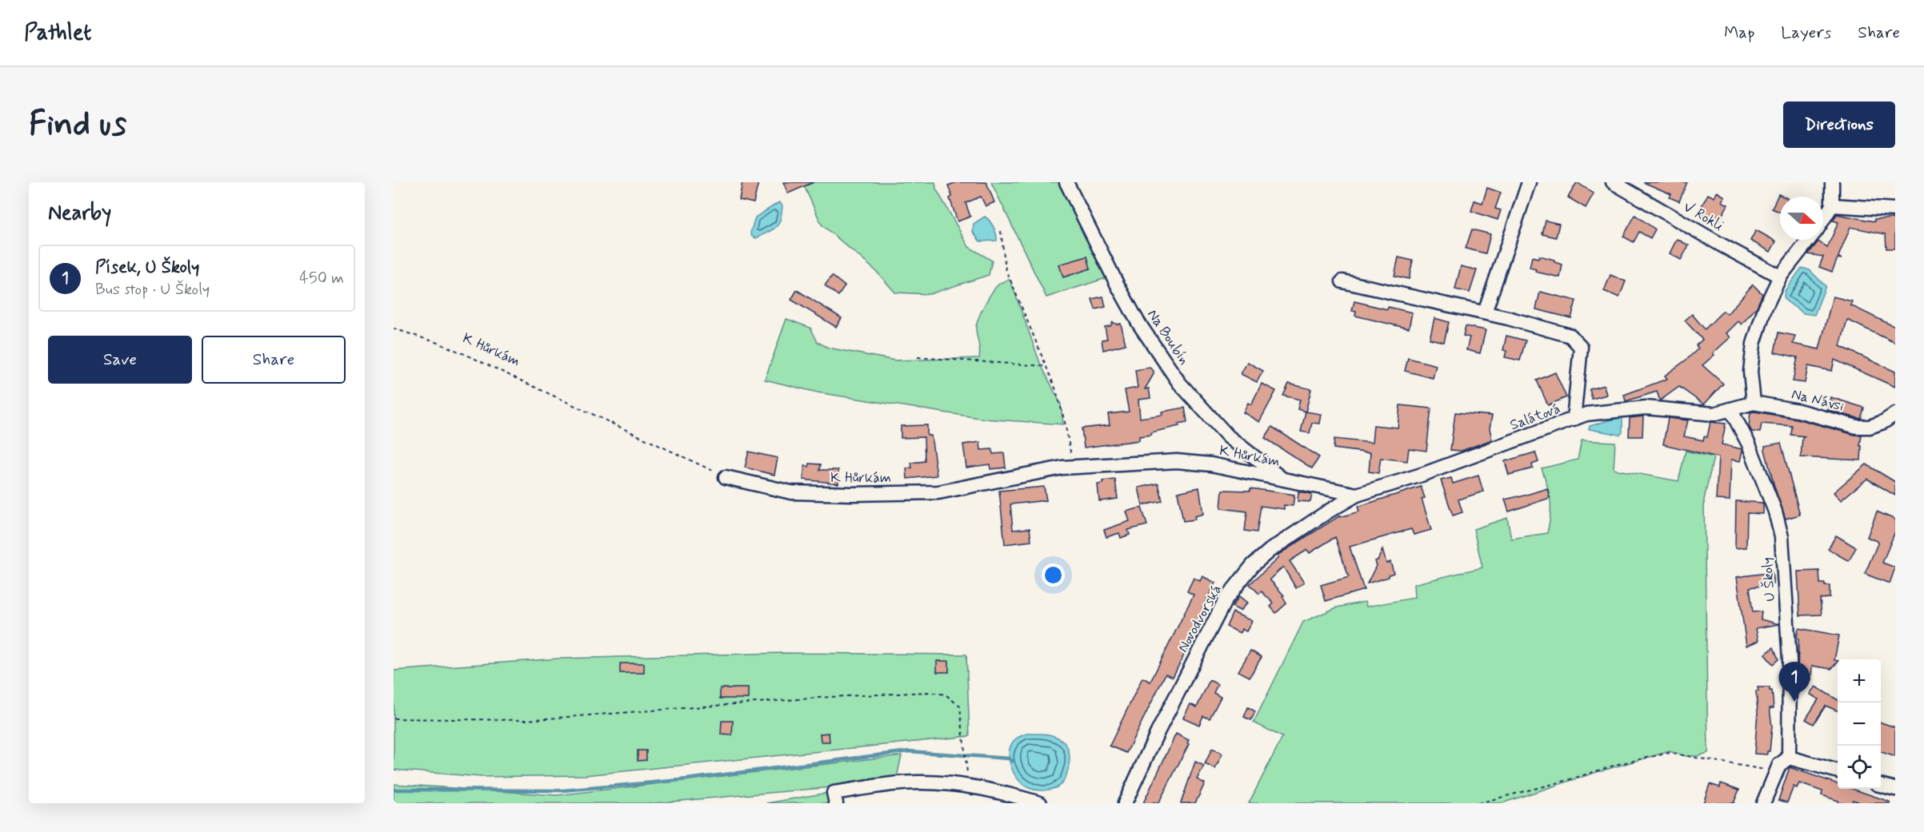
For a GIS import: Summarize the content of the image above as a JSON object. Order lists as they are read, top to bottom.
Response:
{
  "streets": {
    "street": [
      "V Rokli",
      "Na Boubín",
      "K Hůrkám",
      "Na Návsi",
      "Salátová",
      "U Školy",
      "Novodvorská"
    ]
  },
  "crossings": [
    ["Na Boubín", "K Hůrkám"],
    ["K Hůrkám", "Salátová"],
    ["K Hůrkám", "Novodvorská"],
    ["Na Návsi", "Salátová"],
    ["Na Návsi", "U Školy"],
    ["Salátová", "U Školy"],
    ["Salátová", "Novodvorská"]
  ],
  "north": "right",
  "page": {
    "header": "Pathlet",
    "nav": ["Map", "Layers", "Share"],
    "buttons": [
      "Directions",
      ["Save", "Share"]
    ],
    "title": "Find us",
    "heading": "Nearby",
    "list": [
      {
        "mark": "1",
        "name": "Písek, U Školy",
        "note": "Bus stop · U Školy",
        "value": "450 m"
      }
    ],
    "map_buttons": ["+", "−"],
    "pins": "1"
  }
}
